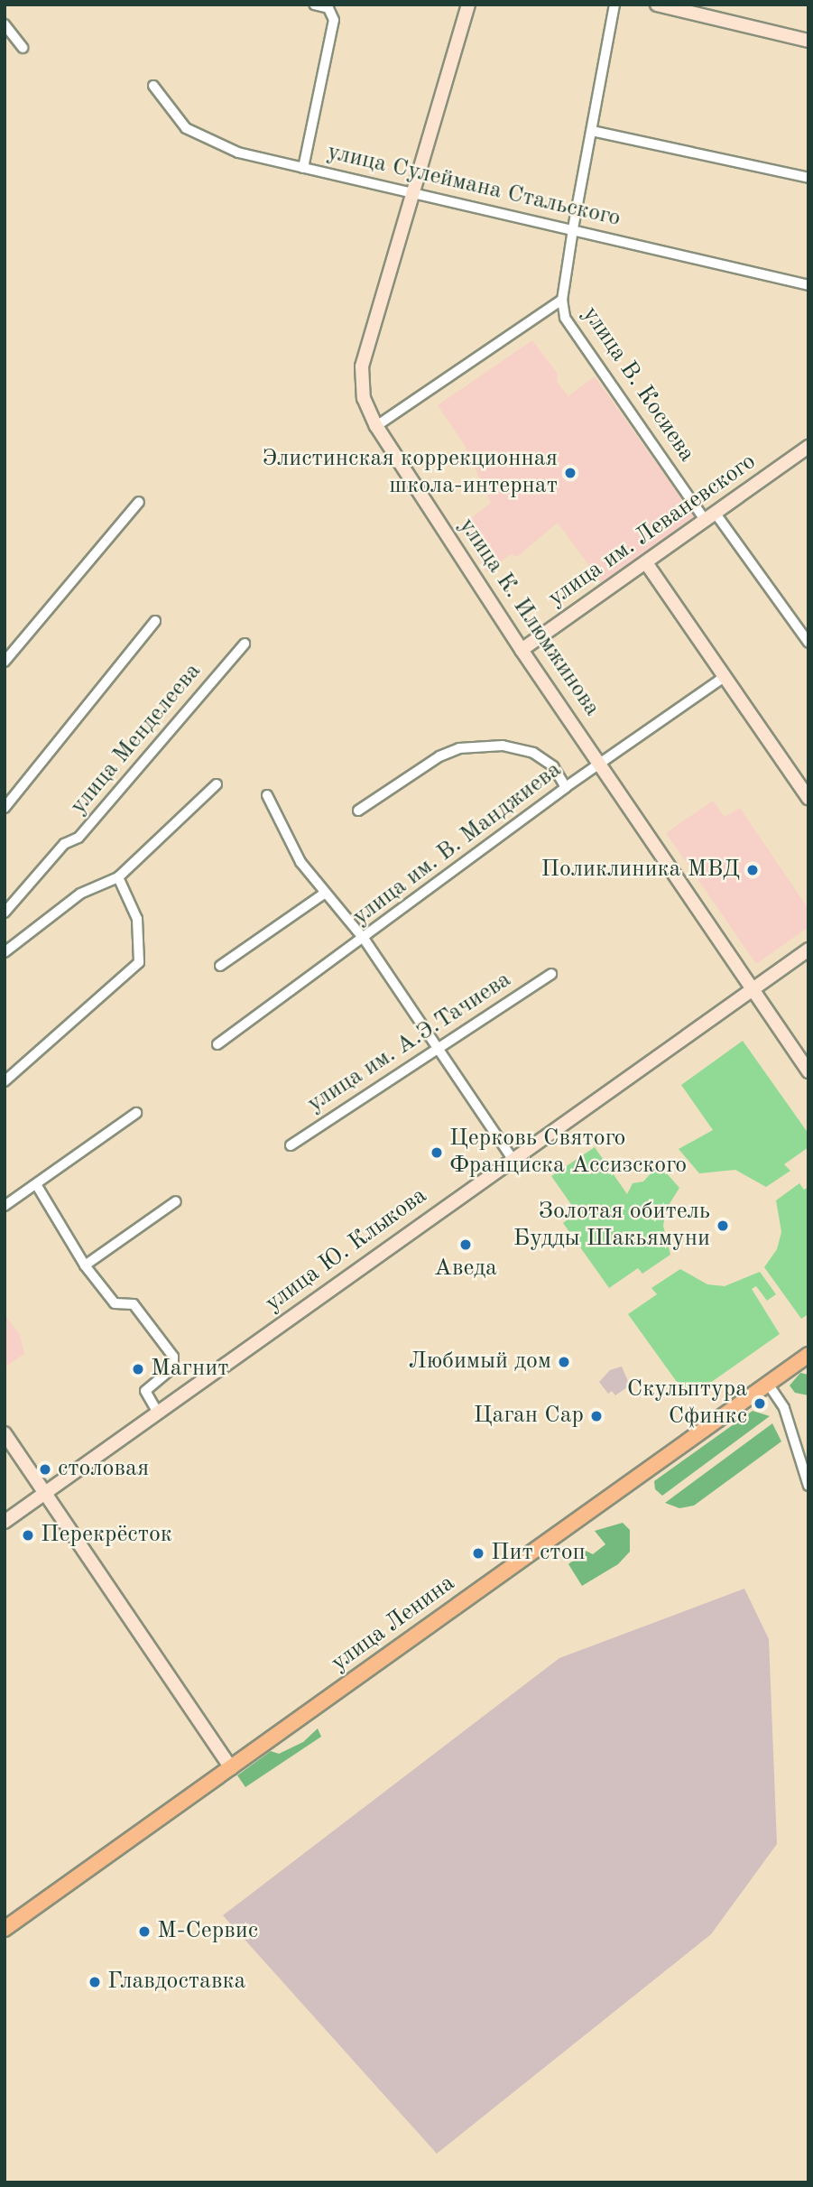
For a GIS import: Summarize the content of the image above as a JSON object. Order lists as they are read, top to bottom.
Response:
{
  "streets": {
    "main road": ["улица Ленина"],
    "street": [
      "улица Сулеймана Стальского",
      "улица В. Косиева",
      "улица им. Леваневского",
      "улица К. Илюмжинова",
      "улица Менделеева",
      "улица им. В. Манджиева",
      "улица им. А.Э.Тачиева",
      "улица Ю. Клыкова"
    ]
  },
  "crossings": [
    ["улица Сулеймана Стальского", "улица В. Косиева"],
    ["улица Сулеймана Стальского", "улица К. Илюмжинова"],
    ["улица В. Косиева", "улица им. Леваневского"],
    ["улица В. Косиева", "улица К. Илюмжинова"],
    ["улица им. Леваневского", "улица К. Илюмжинова"],
    ["улица К. Илюмжинова", "улица им. В. Манджиева"],
    ["улица К. Илюмжинова", "улица Ю. Клыкова"]
  ],
  "places": [
    "Элистинская коррекционная школа-интернат",
    "Поликлиника МВД",
    "Церковь Святого Франциска Ассизского",
    "Золотая обитель Будды Шакьямуни",
    "Аведа",
    "Любимый дом",
    "Магнит",
    "Скульптура Сфинкс",
    "Цаган Сар",
    "столовая",
    "Перекрёсток",
    "Пит стоп",
    "М-Сервис",
    "Главдоставка"
  ]
}
